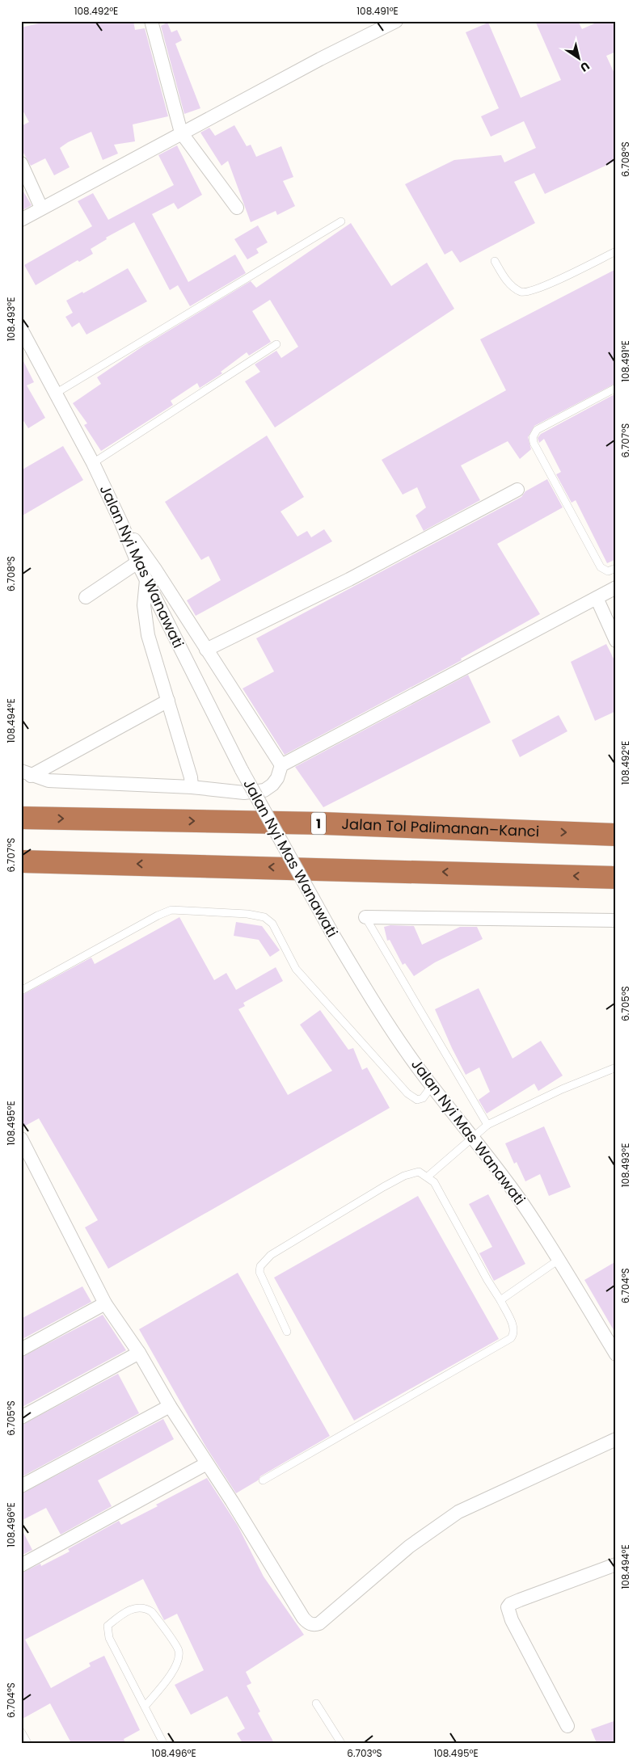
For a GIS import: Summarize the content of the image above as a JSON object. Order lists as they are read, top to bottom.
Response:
{
  "streets": {
    "highway": ["1", "Jalan Tol Palimanan–Kanci"],
    "street": ["Jalan Nyi Mas Wanawati"]
  },
  "north": "bottom right",
  "coordinates": [
    "108.492°E",
    "108.491°E",
    "6.708°S",
    "108.493°E",
    "6.707°S",
    "108.494°E",
    "6.705°S",
    "108.495°E",
    "6.704°S",
    "108.496°E",
    "6.703°S"
  ]
}
